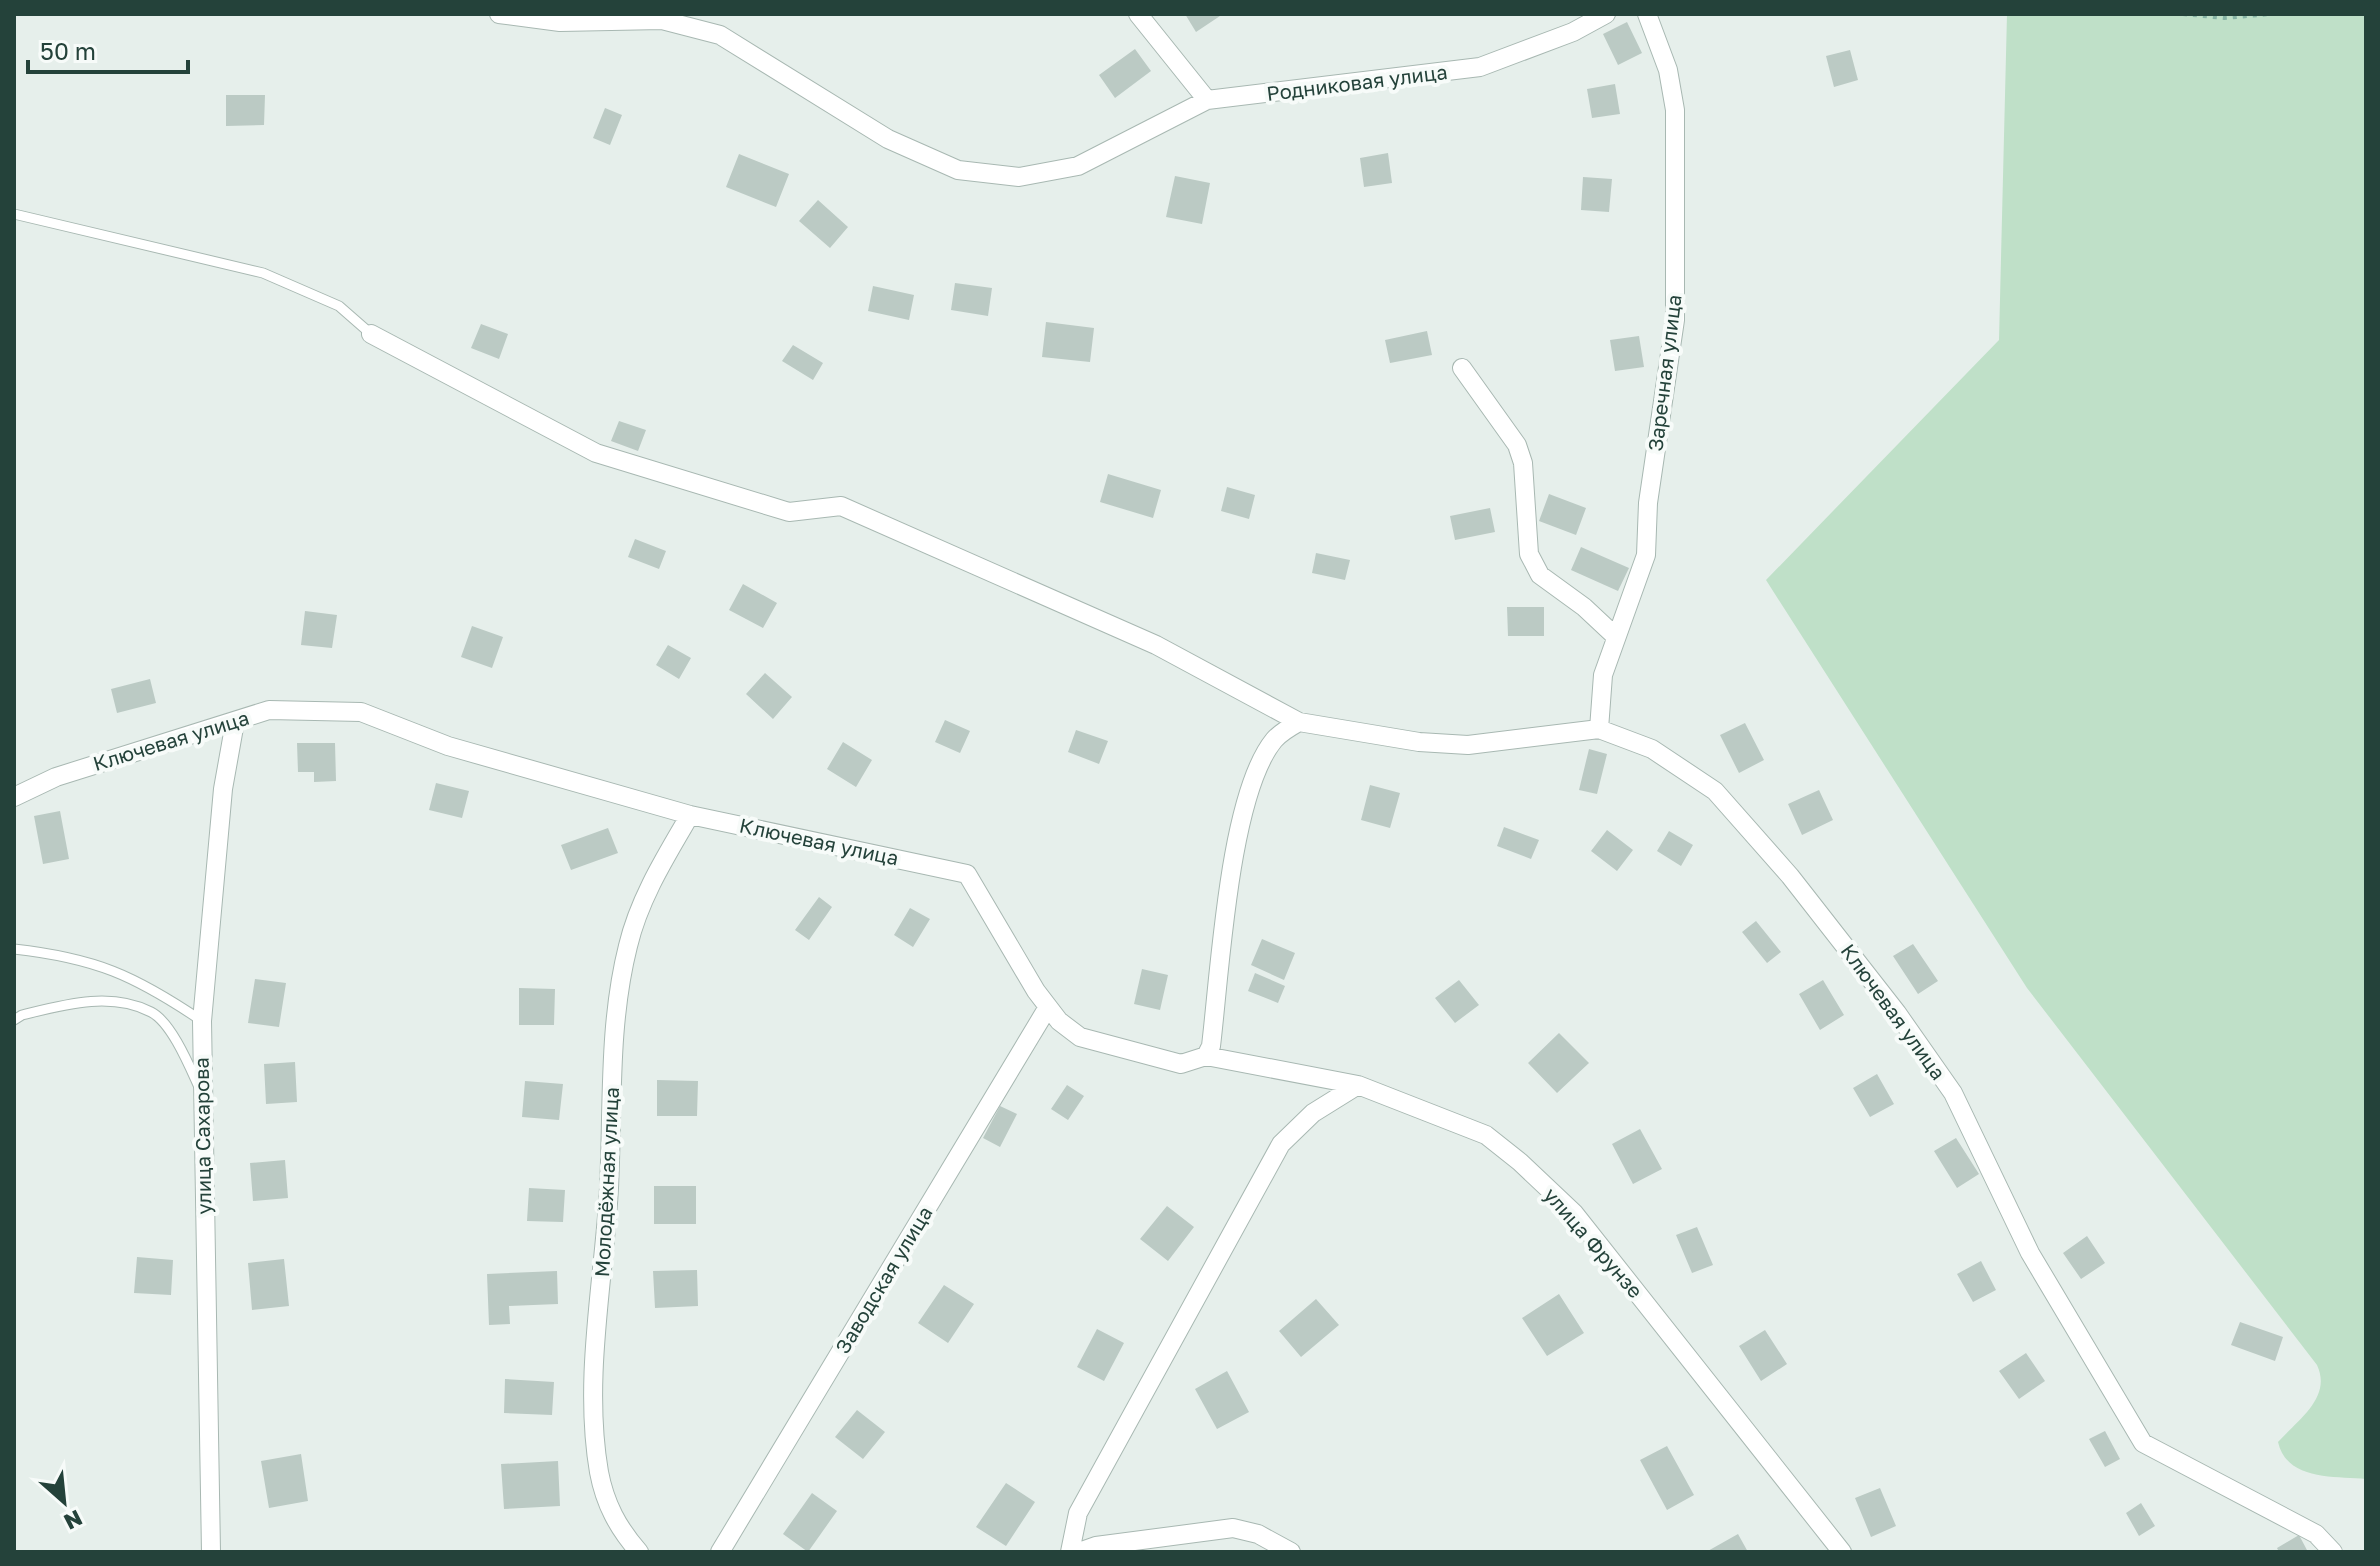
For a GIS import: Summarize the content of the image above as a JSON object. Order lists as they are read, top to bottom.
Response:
{
  "streets": {
    "street": [
      "Родниковая улица",
      "Заречная улица",
      "Ключевая улица",
      "улица Сахарова",
      "Молодёжная улица",
      "улица Фрунзе",
      "Заводская улица"
    ]
  },
  "crossings": [
    ["Заречная улица", "Ключевая улица"],
    ["Ключевая улица", "улица Сахарова"],
    ["Ключевая улица", "Молодёжная улица"],
    ["Ключевая улица", "улица Фрунзе"],
    ["Ключевая улица", "Заводская улица"]
  ],
  "scale_bar": "50 m",
  "north": "bottom right"
}
